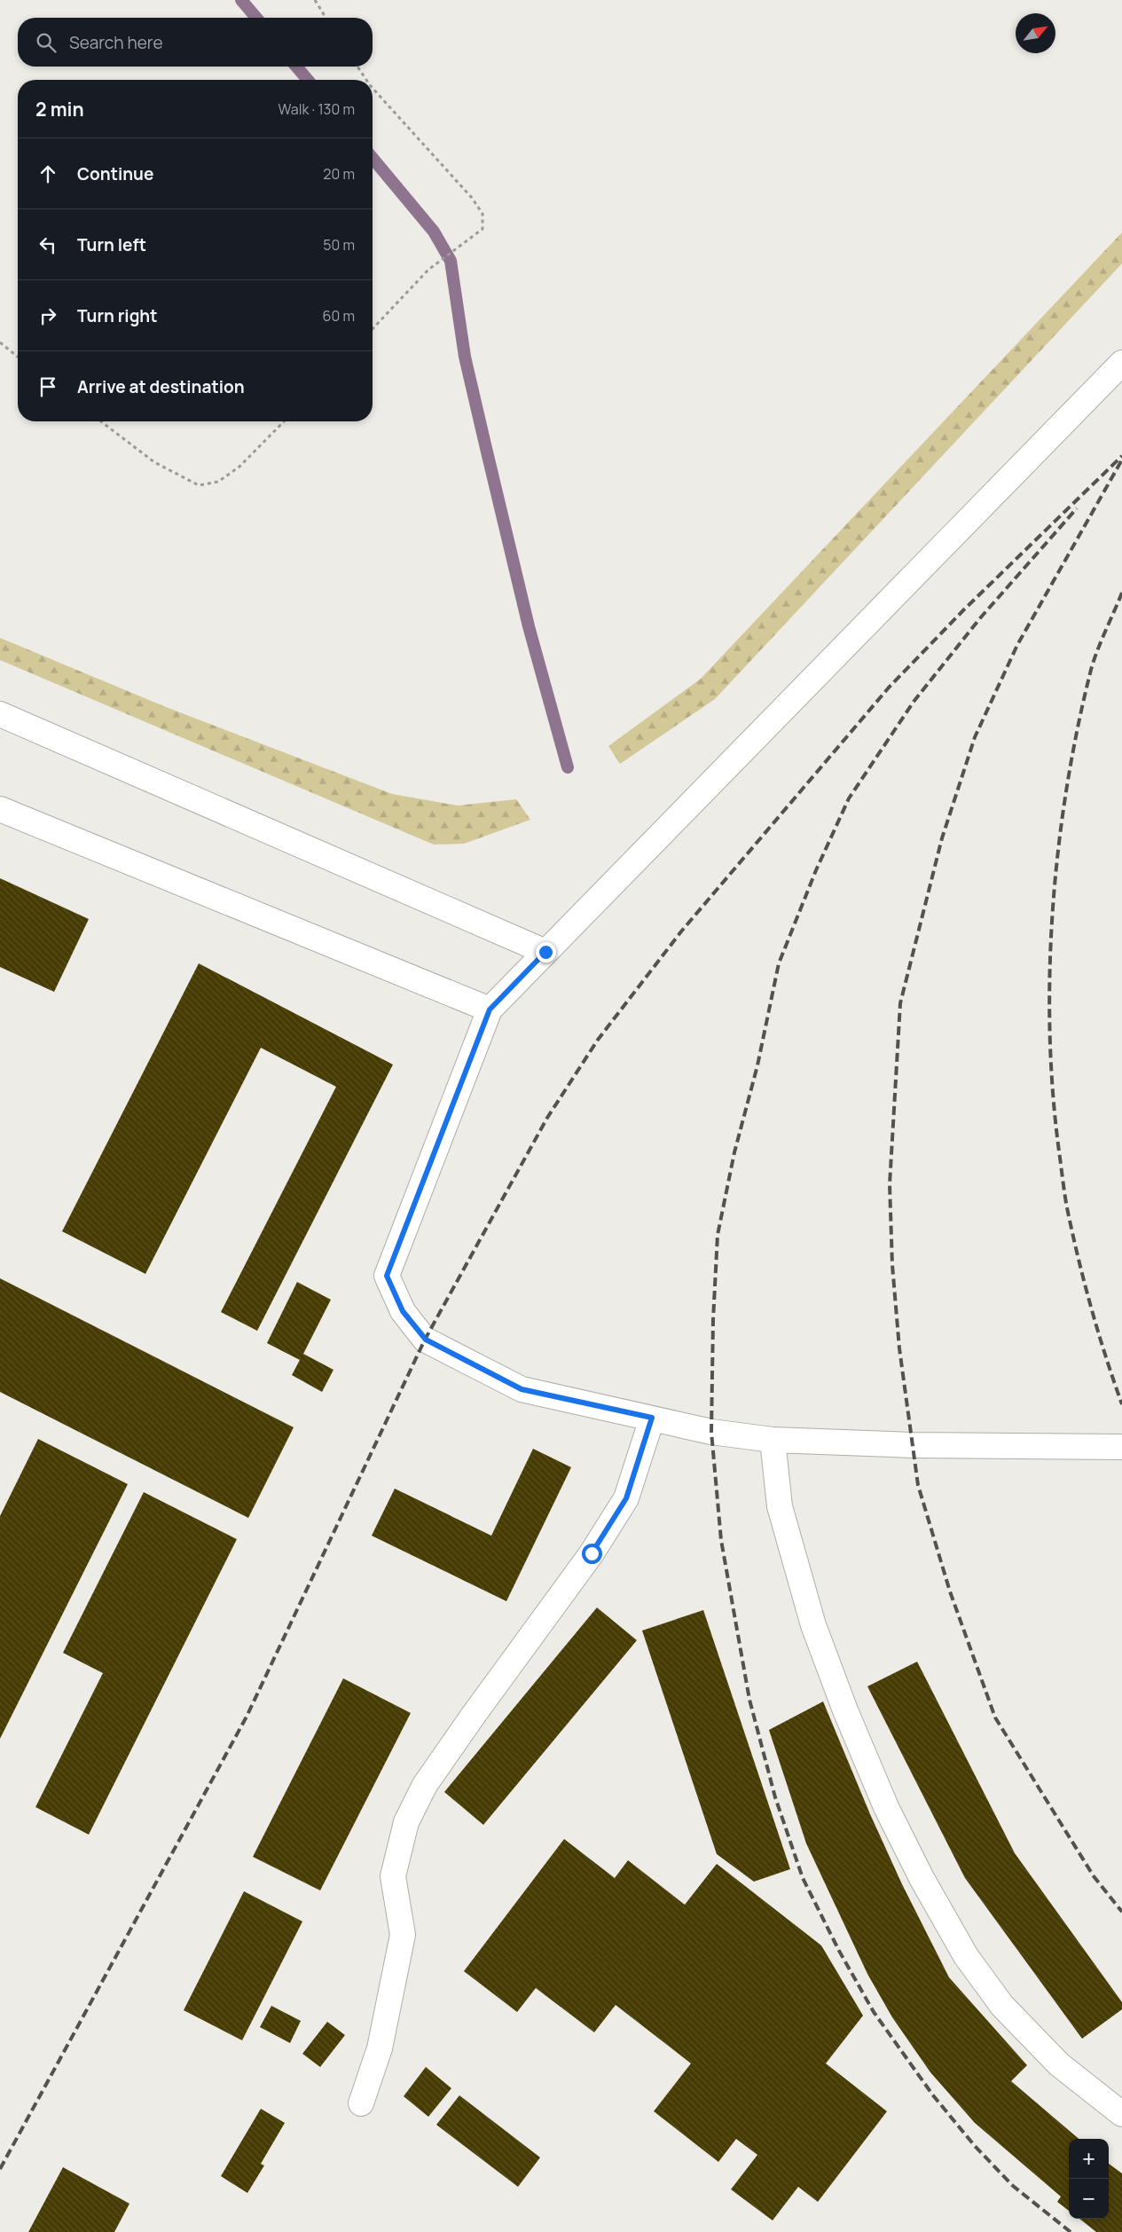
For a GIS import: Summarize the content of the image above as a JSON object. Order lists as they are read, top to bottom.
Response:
{
  "north": "top right",
  "page": {
    "search": "Search here",
    "heading": ["2 min", "Walk · 130 m"],
    "list": [
      ["Continue", "20 m"],
      ["Turn left", "50 m"],
      ["Turn right", "60 m"],
      "Arrive at destination"
    ],
    "map_buttons": ["+", "−"]
  }
}
